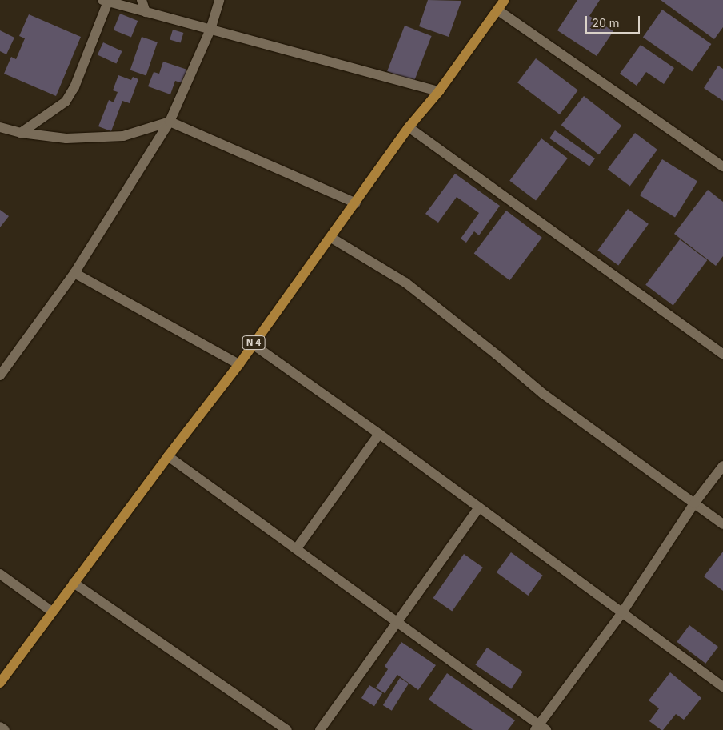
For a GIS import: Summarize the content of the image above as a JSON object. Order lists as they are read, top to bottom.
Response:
{
  "streets": {
    "main road": ["N 4"]
  },
  "scale_bar": "20 m"
}
